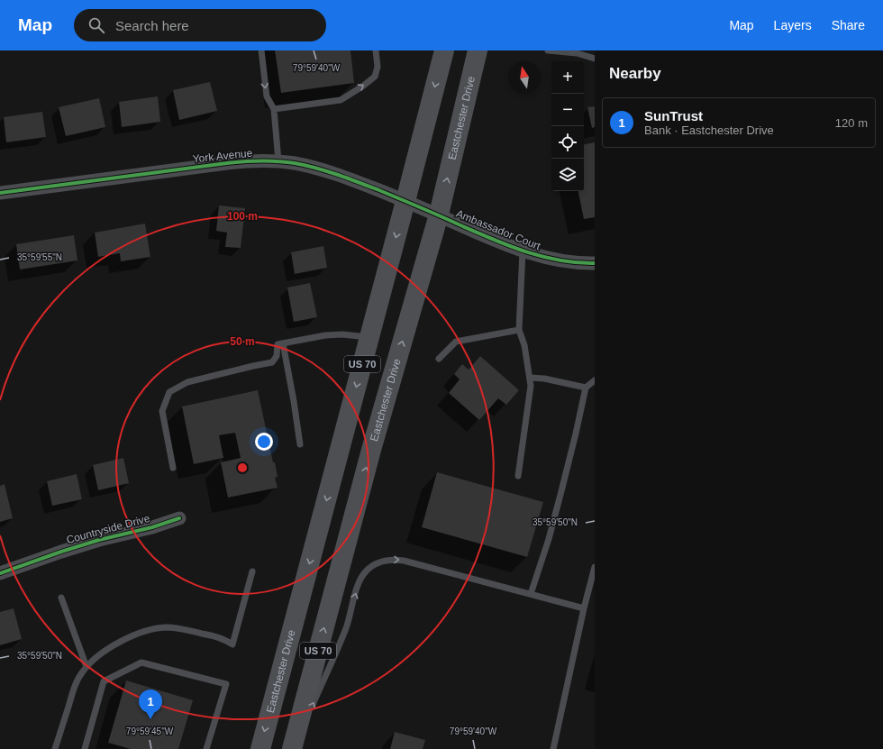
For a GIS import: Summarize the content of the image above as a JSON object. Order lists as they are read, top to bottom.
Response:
{
  "streets": {
    "main road": ["Eastchester Drive", "US 70"],
    "street": ["York Avenue", "Ambassador Court", "Countryside Drive"]
  },
  "crossings": [
    ["Eastchester Drive", "York Avenue"],
    ["Eastchester Drive", "Ambassador Court"],
    ["York Avenue", "Ambassador Court"]
  ],
  "north": "top",
  "page": {
    "header": "Map",
    "search": "Search here",
    "nav": ["Map", "Layers", "Share"],
    "heading": "Nearby",
    "map_buttons": ["+", "−"],
    "list": [
      {
        "mark": "1",
        "name": "SunTrust",
        "note": "Bank · Eastchester Drive",
        "value": "120 m"
      }
    ],
    "pins": "1"
  },
  "coordinates": [
    "79°59'40\"W",
    "35°59'55\"N",
    "35°59'50\"N",
    "79°59'45\"W"
  ],
  "rings": ["100 m", "50 m"]
}
